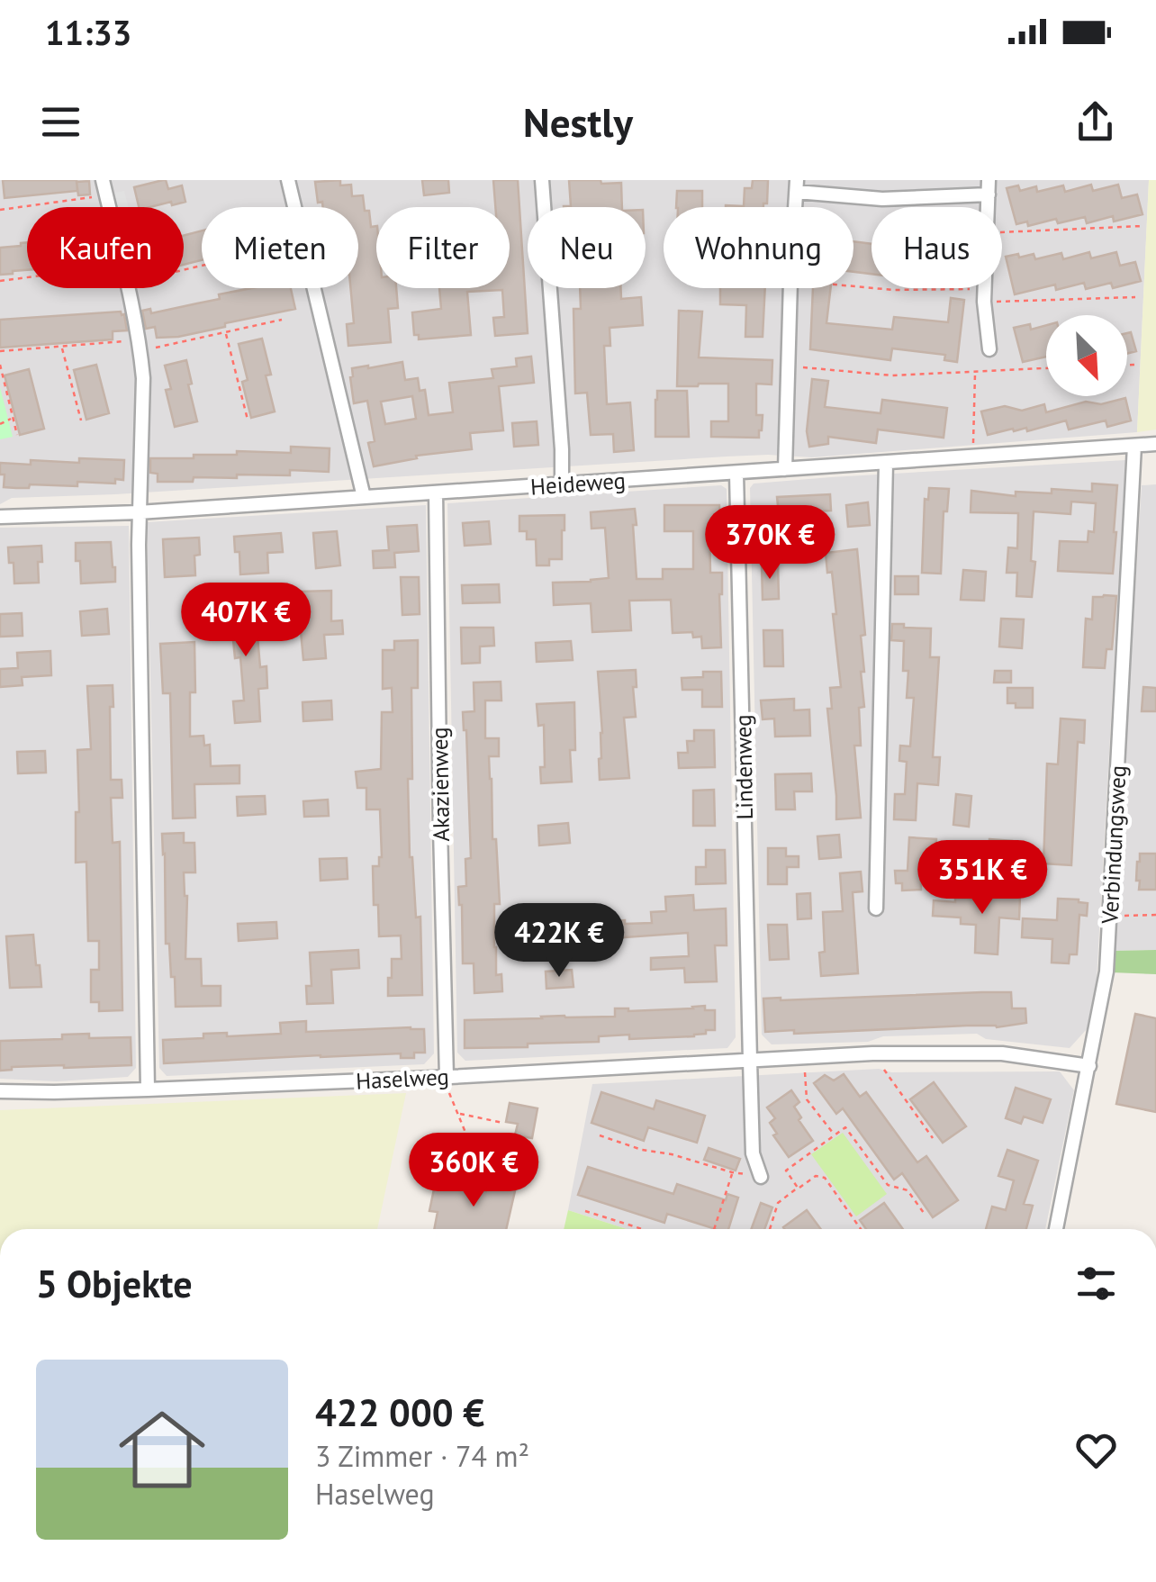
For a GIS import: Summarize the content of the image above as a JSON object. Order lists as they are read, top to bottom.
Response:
{
  "streets": {
    "street": [
      "Heideweg",
      "Lindenweg",
      "Akazienweg",
      "Verbindungsweg",
      "Haselweg"
    ]
  },
  "crossings": [
    ["Heideweg", "Lindenweg"],
    ["Heideweg", "Akazienweg"],
    ["Heideweg", "Verbindungsweg"],
    ["Lindenweg", "Haselweg"],
    ["Akazienweg", "Haselweg"],
    ["Verbindungsweg", "Haselweg"]
  ],
  "north": "bottom right",
  "page": {
    "status": "11:33",
    "header": "Nestly",
    "chip": [
      "Kaufen",
      "Mieten",
      "Filter",
      "Neu",
      "Wohnung",
      "Haus"
    ],
    "price": [
      "370K €",
      "407K €",
      "351K €",
      "422K €",
      "360K €"
    ],
    "heading": "5 Objekte",
    "list": [
      {
        "name": "422 000 €",
        "note": "3 Zimmer · 74 m² · Haselweg"
      }
    ]
  }
}
